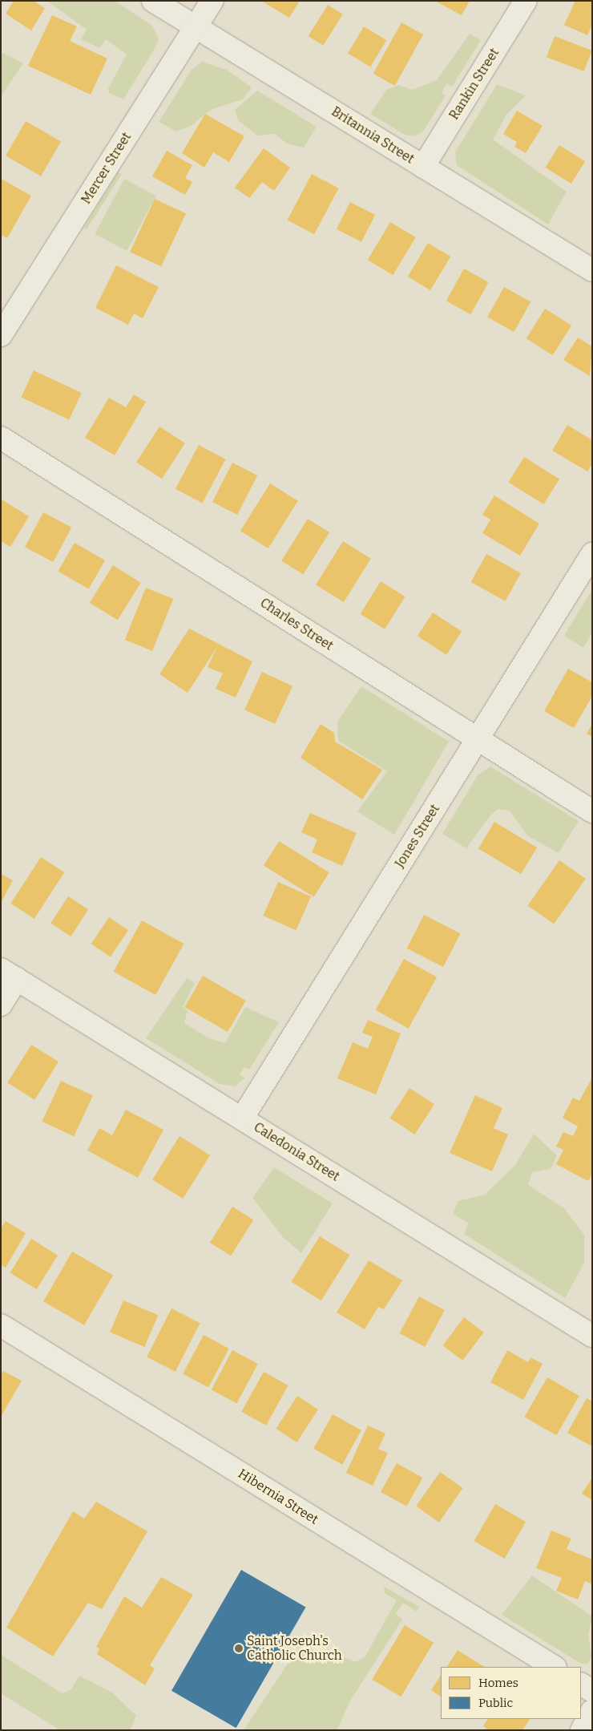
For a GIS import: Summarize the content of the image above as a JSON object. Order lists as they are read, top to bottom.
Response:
{
  "streets": {
    "street": [
      "Rankin Street",
      "Britannia Street",
      "Mercer Street",
      "Charles Street",
      "Jones Street",
      "Caledonia Street",
      "Hibernia Street"
    ]
  },
  "crossings": [
    ["Rankin Street", "Britannia Street"],
    ["Britannia Street", "Mercer Street"],
    ["Charles Street", "Jones Street"],
    ["Jones Street", "Caledonia Street"]
  ],
  "places": ["Saint Joseph's Catholic Church"],
  "legend": ["Homes", "Public"]
}
